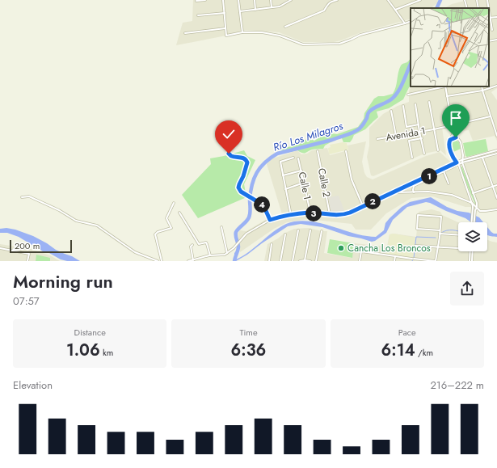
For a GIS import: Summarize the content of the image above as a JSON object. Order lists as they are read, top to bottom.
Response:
{
  "streets": {
    "street": ["Avenida 1", "Calle 2", "Calle 1"]
  },
  "water": ["Río Los Milagros"],
  "places": ["Cancha Los Broncos"],
  "scale_bar": "200 m",
  "page": {
    "pins": [
      "1",
      "2",
      "4",
      "3"
    ],
    "scale": "200 m",
    "heading": ["Morning run", "07:57"],
    "stats": [
      ["Distance", "1.06 km"],
      ["Time", "6:36"],
      ["Pace", "6:14 /km"]
    ],
    "chart": ["Elevation", "216–222 m"]
  }
}
